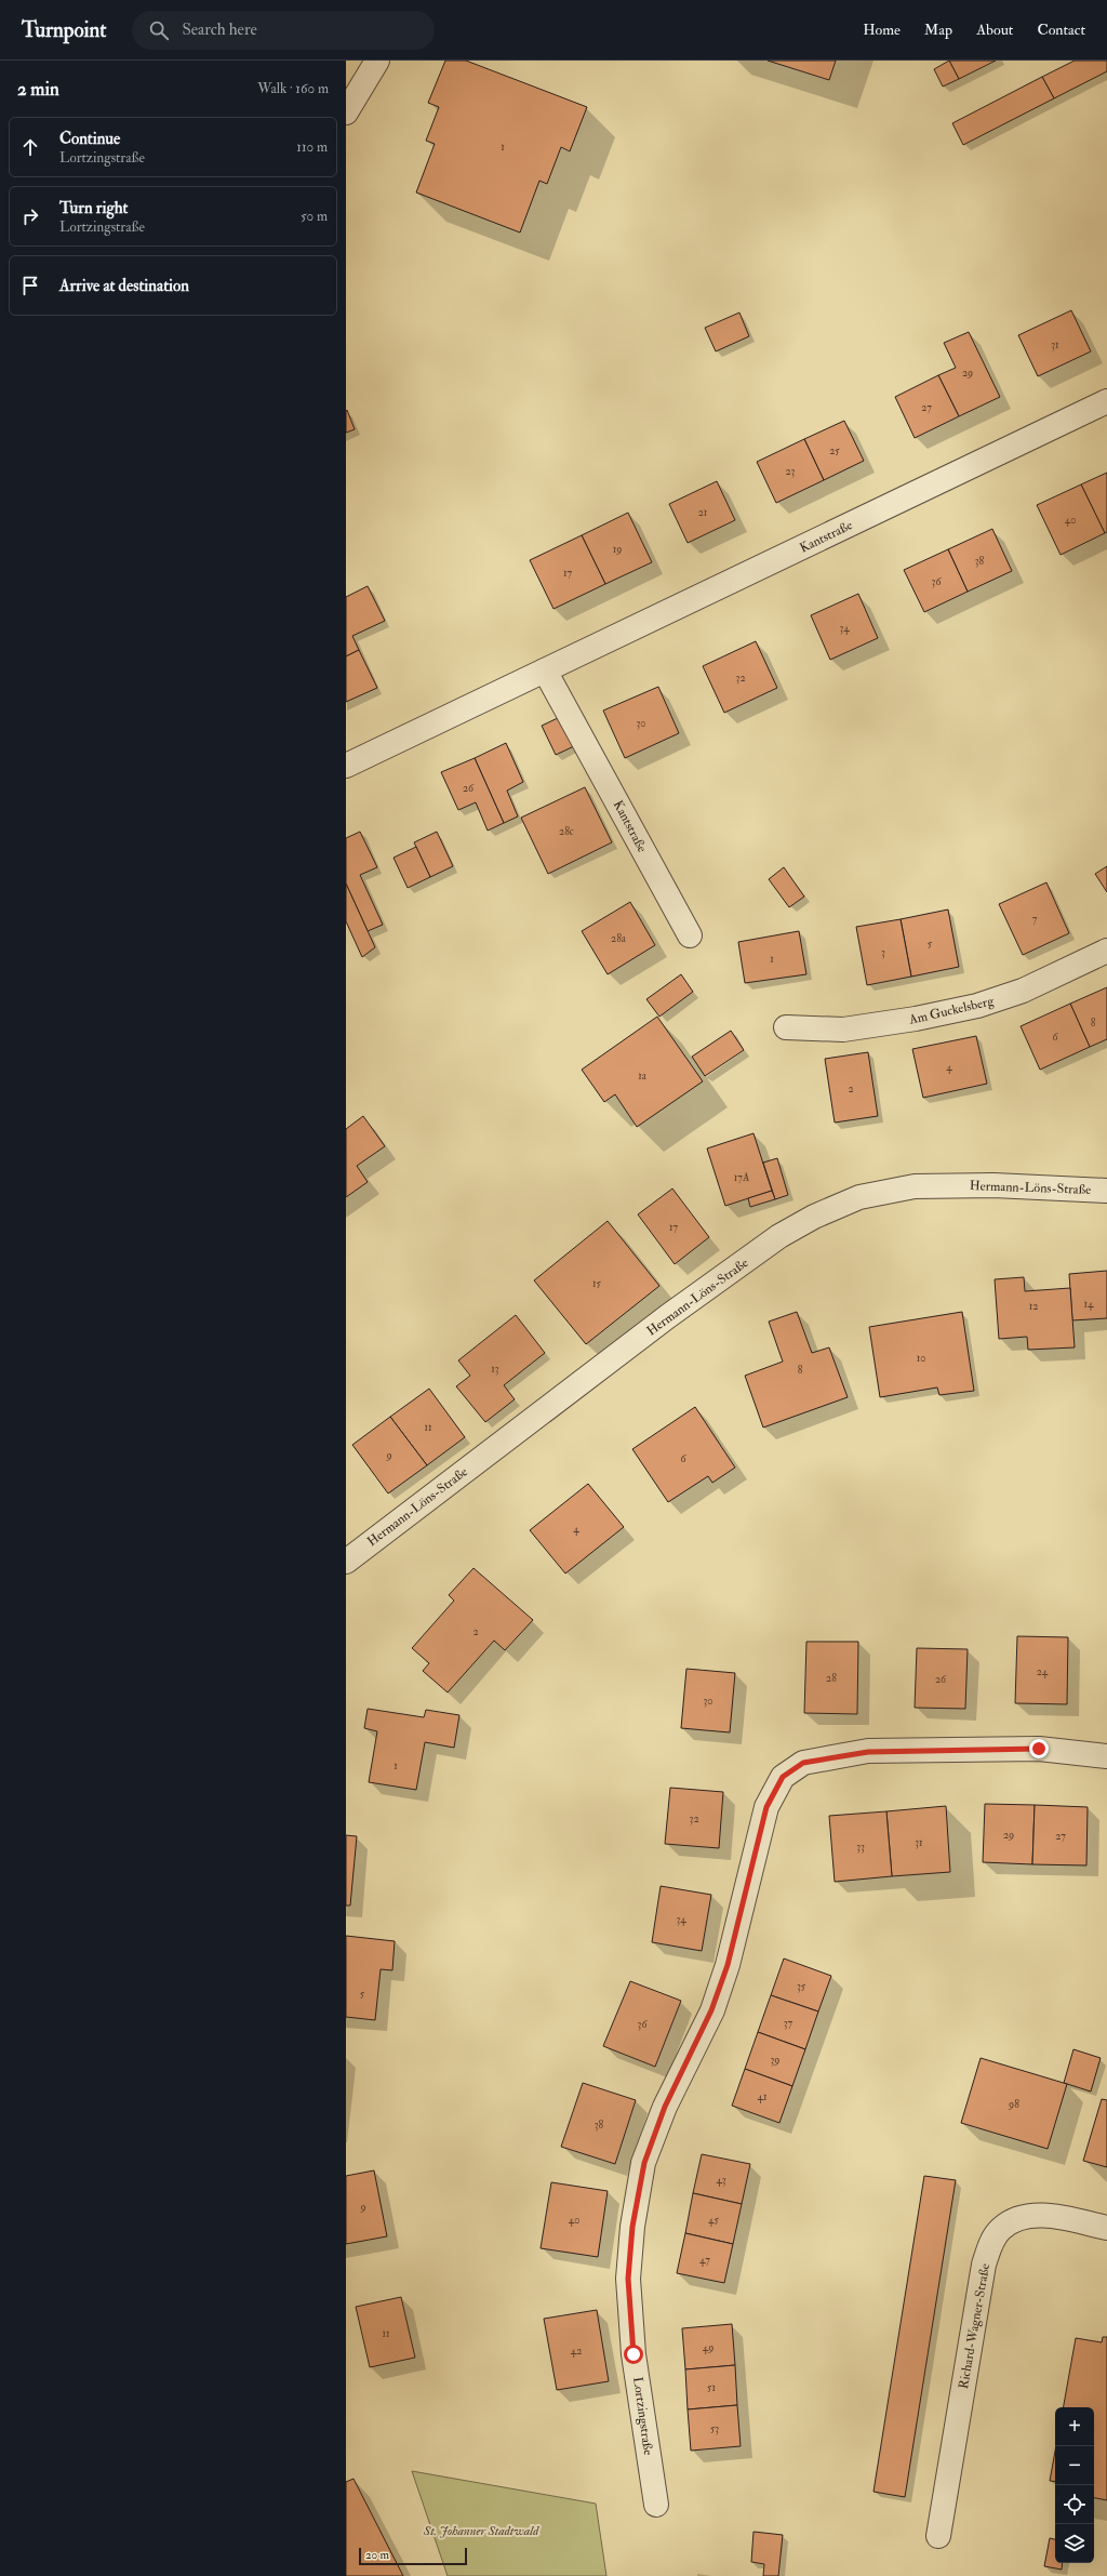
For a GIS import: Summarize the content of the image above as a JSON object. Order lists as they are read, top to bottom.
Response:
{
  "streets": {
    "street": [
      "Kantstraße",
      "Am Guckelsberg",
      "Hermann-Löns-Straße",
      "Richard-Wagner-Straße",
      "Lortzingstraße"
    ]
  },
  "parks": ["St. Johanner Stadtwald"],
  "house_numbers": [
    "1",
    "31",
    "29",
    "27",
    "25",
    "23",
    "21",
    "40",
    "19",
    "38",
    "17",
    "36",
    "34",
    "32",
    "30",
    "26",
    "28c",
    "7",
    "28a",
    "5",
    "3",
    "1",
    "8",
    "6",
    "4",
    "1a",
    "2",
    "17A",
    "17",
    "15",
    "14",
    "12",
    "10",
    "13",
    "8",
    "11",
    "9",
    "6",
    "4",
    "2",
    "24",
    "28",
    "26",
    "30",
    "1",
    "32",
    "29",
    "27",
    "31",
    "33",
    "34",
    "35",
    "5",
    "37",
    "36",
    "39",
    "41",
    "98",
    "38",
    "43",
    "9",
    "40",
    "45",
    "47",
    "11",
    "49",
    "42",
    "51",
    "53"
  ],
  "scale_bar": "20 m",
  "page": {
    "header": "Turnpoint",
    "search": "Search here",
    "nav": [
      "Home",
      "Map",
      "About",
      "Contact"
    ],
    "heading": ["2 min", "Walk · 160 m"],
    "list": [
      ["Continue", "Lortzingstraße", "110 m"],
      ["Turn right", "Lortzingstraße", "50 m"],
      "Arrive at destination"
    ],
    "map_buttons": ["+", "−"],
    "scale": "20 m"
  }
}
